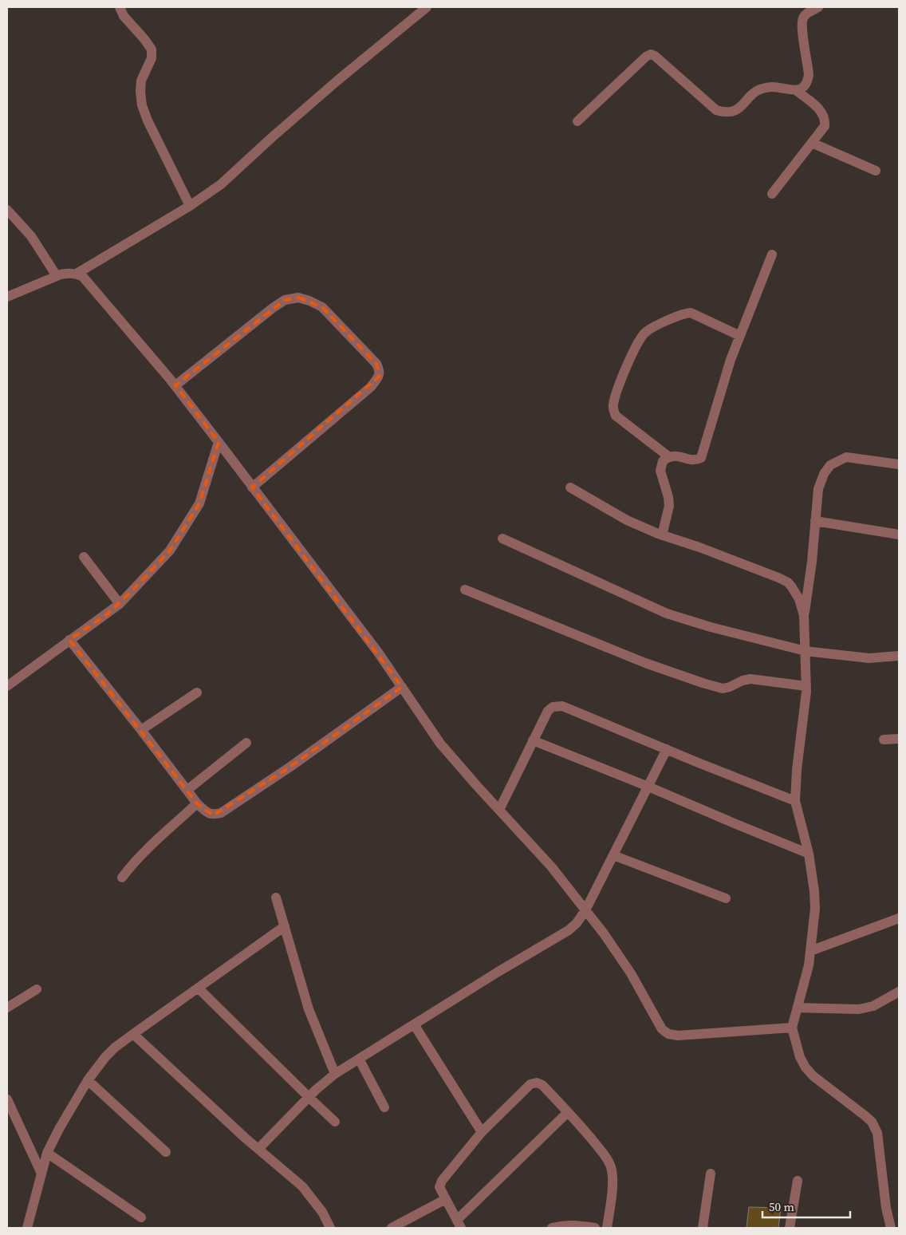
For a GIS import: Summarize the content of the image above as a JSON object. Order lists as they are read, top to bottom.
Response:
{
  "scale_bar": "50 m"
}
